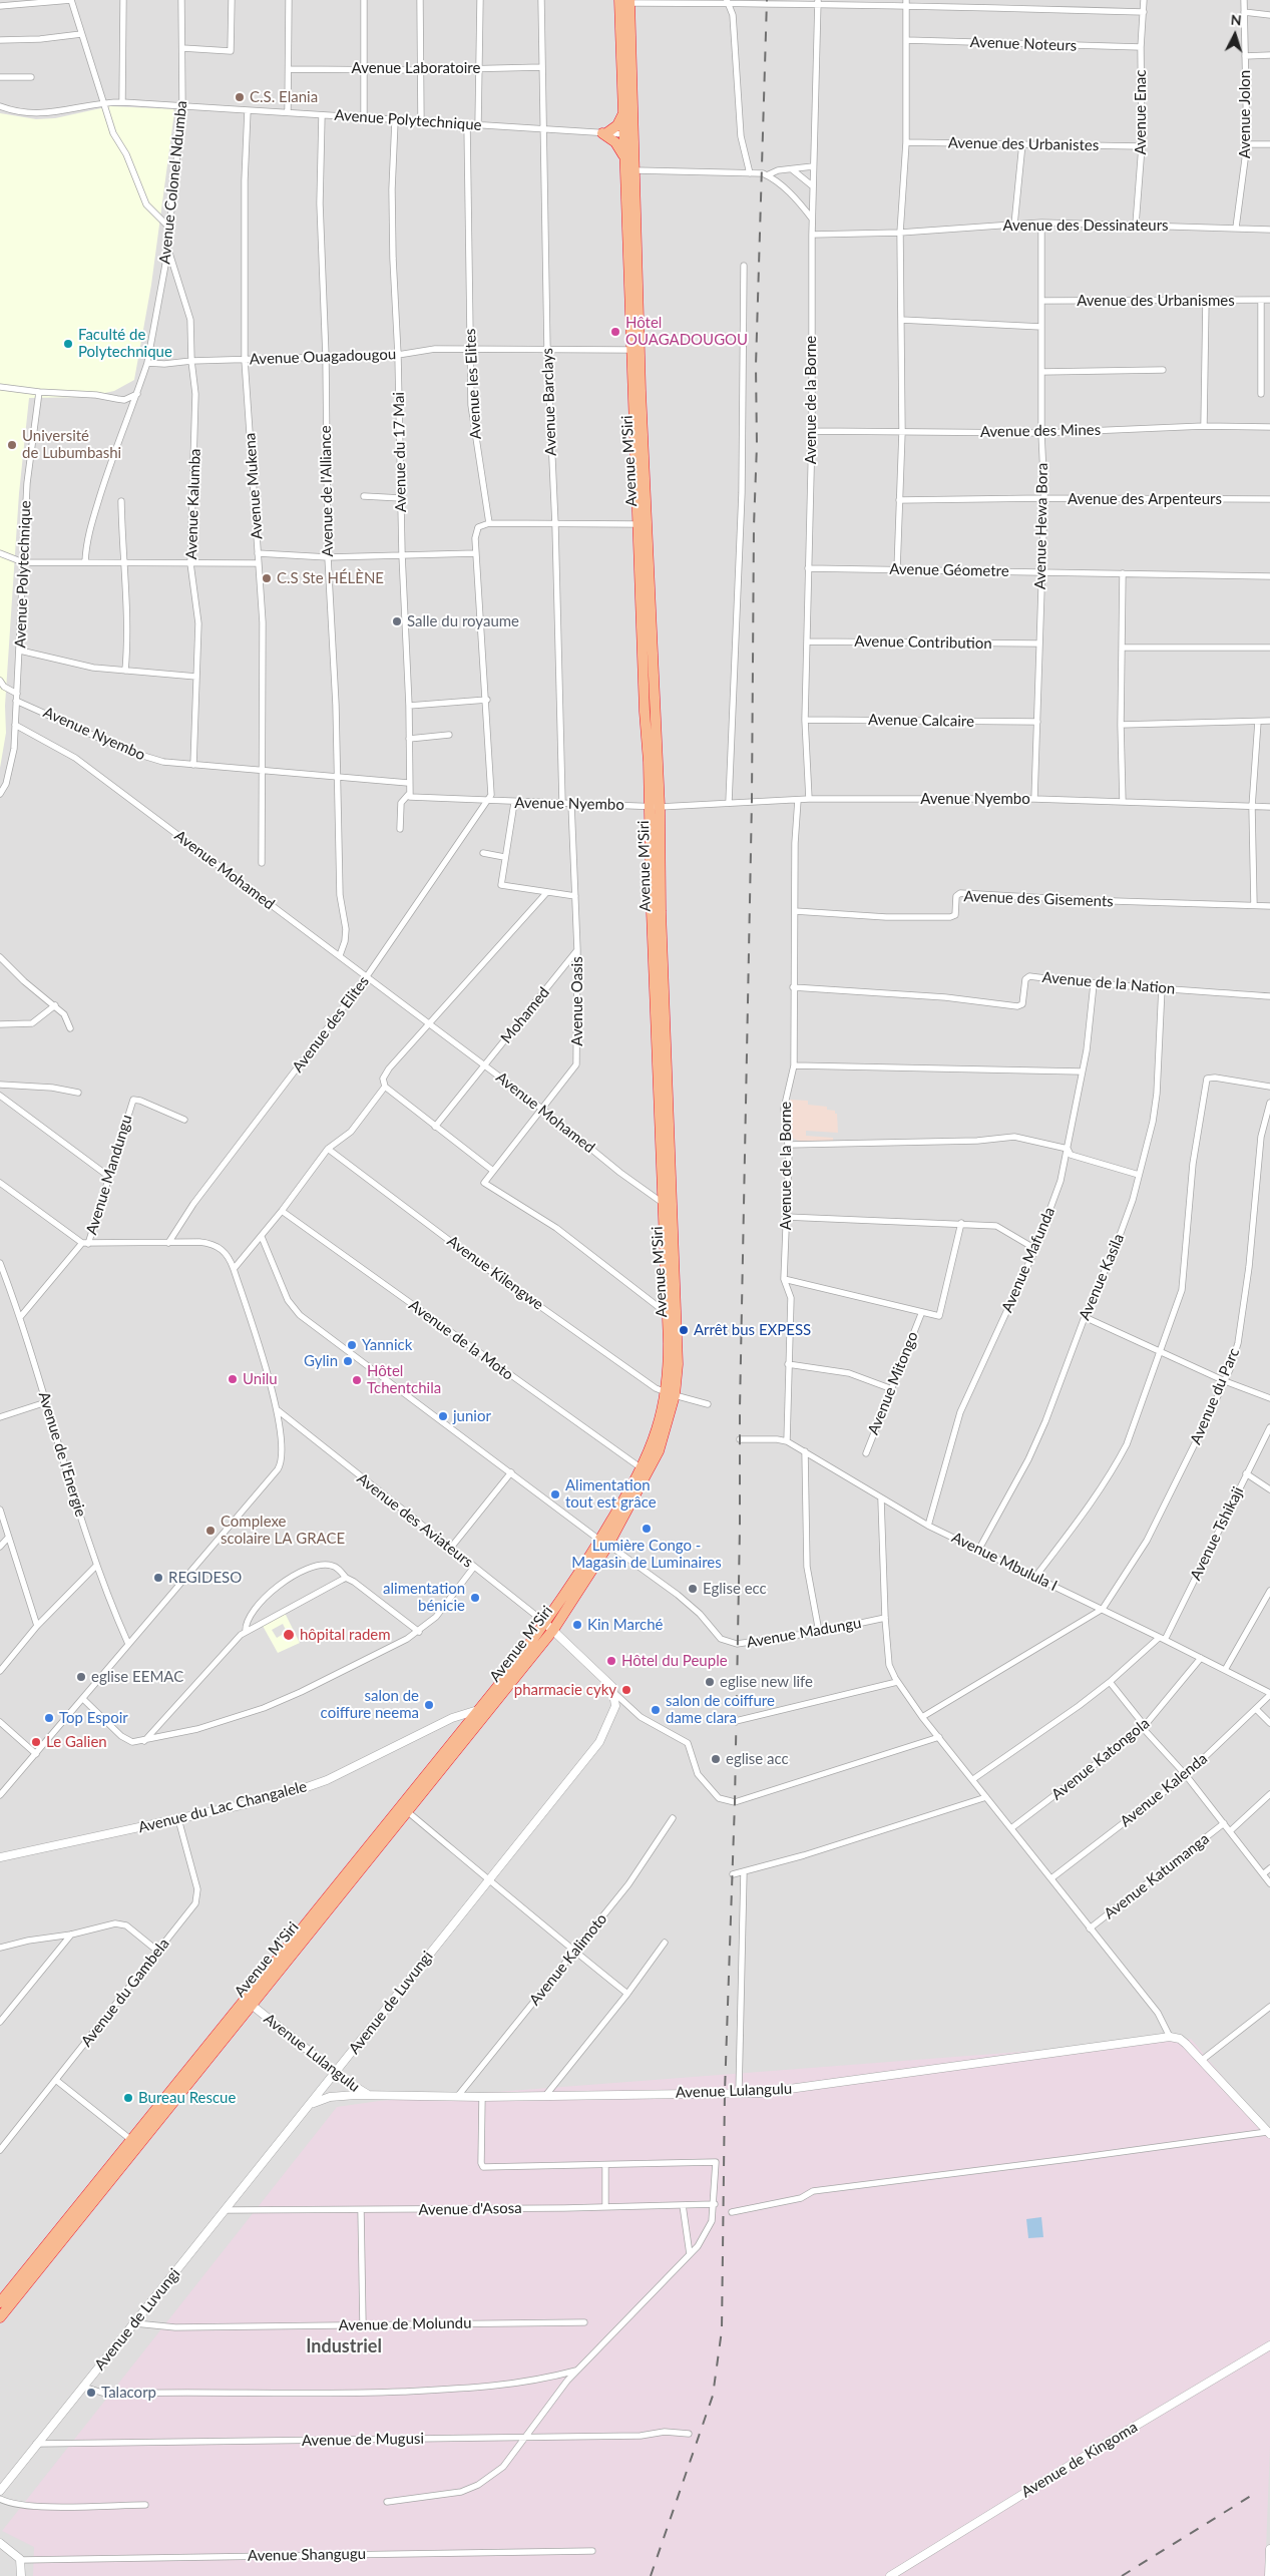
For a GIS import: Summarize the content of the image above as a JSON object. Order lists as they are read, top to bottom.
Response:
{
  "streets": {
    "highway": ["Avenue M'Siri"],
    "street": [
      "Avenue Noteurs",
      "Avenue Laboratoire",
      "Avenue Enac",
      "Avenue Jolon",
      "Avenue Polytechnique",
      "Avenue des Urbanistes",
      "Avenue Colonel Ndumba",
      "Avenue des Dessinateurs",
      "Avenue des Urbanismes",
      "Avenue Ouagadougou",
      "Avenue les Elites",
      "Avenue de la Borne",
      "Avenue Barclays",
      "Avenue des Mines",
      "Avenue du 17 Mai",
      "Avenue Mukena",
      "Avenue de l'Alliance",
      "Avenue des Arpenteurs",
      "Avenue Kalumba",
      "Avenue Hewa Bora",
      "Avenue Géometre",
      "Avenue Contribution",
      "Avenue Calcaire",
      "Avenue Nyembo",
      "Avenue Mohamed",
      "Avenue des Gisements",
      "Avenue de la Nation",
      "Avenue Oasis",
      "Mohamed",
      "Avenue des Elites",
      "Avenue Mandungu",
      "Avenue Mafunda",
      "Avenue Kilengwe",
      "Avenue Kasila",
      "Avenue de la Moto",
      "Avenue Mitongo",
      "Avenue du Parc",
      "Avenue de l'Energie",
      "Avenue des Aviateurs",
      "Avenue Tshikaji",
      "Avenue Mbulula I",
      "Avenue Madungu",
      "Avenue Katongola",
      "Avenue Kalenda",
      "Avenue du Lac Changalele",
      "Avenue Katumanga",
      "Avenue Kalimoto",
      "Avenue du Gambela",
      "Avenue de Luvungi",
      "Avenue Lulangulu",
      "Avenue d'Asosa",
      "Avenue de Molundu",
      "Avenue de Mugusi",
      "Avenue de Kingoma",
      "Avenue Shangugu"
    ]
  },
  "crossings": [
    ["Avenue Noteurs", "Avenue Enac"],
    ["Avenue Laboratoire", "Avenue Barclays"],
    ["Avenue Enac", "Avenue des Urbanistes"],
    ["Avenue Enac", "Avenue des Dessinateurs"],
    ["Avenue Jolon", "Avenue des Dessinateurs"],
    ["Avenue Polytechnique", "Avenue Colonel Ndumba"],
    ["Avenue Polytechnique", "Avenue les Elites"],
    ["Avenue Polytechnique", "Avenue Barclays"],
    ["Avenue Polytechnique", "Avenue du 17 Mai"],
    ["Avenue Polytechnique", "Avenue M'Siri"],
    ["Avenue Polytechnique", "Avenue Mukena"],
    ["Avenue Polytechnique", "Avenue de l'Alliance"],
    ["Avenue Polytechnique", "Avenue Nyembo"],
    ["Avenue Polytechnique", "Avenue Mohamed"],
    ["Avenue Colonel Ndumba", "Avenue Ouagadougou"],
    ["Avenue Colonel Ndumba", "Avenue Kalumba"],
    ["Avenue des Dessinateurs", "Avenue de la Borne"],
    ["Avenue des Dessinateurs", "Avenue Hewa Bora"],
    ["Avenue des Urbanismes", "Avenue Hewa Bora"],
    ["Avenue Ouagadougou", "Avenue les Elites"],
    ["Avenue Ouagadougou", "Avenue Barclays"],
    ["Avenue Ouagadougou", "Avenue du 17 Mai"],
    ["Avenue Ouagadougou", "Avenue M'Siri"],
    ["Avenue Ouagadougou", "Avenue Mukena"],
    ["Avenue Ouagadougou", "Avenue de l'Alliance"],
    ["Avenue Ouagadougou", "Avenue Kalumba"],
    ["Avenue de la Borne", "Avenue des Mines"],
    ["Avenue de la Borne", "Avenue Géometre"],
    ["Avenue de la Borne", "Avenue Contribution"],
    ["Avenue de la Borne", "Avenue Calcaire"],
    ["Avenue de la Borne", "Avenue Nyembo"],
    ["Avenue de la Borne", "Avenue des Gisements"],
    ["Avenue de la Borne", "Avenue de la Nation"],
    ["Avenue de la Borne", "Avenue Mbulula I"],
    ["Avenue Barclays", "Avenue Nyembo"],
    ["Avenue des Mines", "Avenue Hewa Bora"],
    ["Avenue du 17 Mai", "Avenue Nyembo"],
    ["Avenue M'Siri", "Avenue Nyembo"],
    ["Avenue M'Siri", "Avenue Mohamed"],
    ["Avenue M'Siri", "Avenue Kilengwe"],
    ["Avenue M'Siri", "Avenue de la Moto"],
    ["Avenue M'Siri", "Avenue des Aviateurs"],
    ["Avenue M'Siri", "Avenue Madungu"],
    ["Avenue M'Siri", "Avenue du Lac Changalele"],
    ["Avenue M'Siri", "Avenue Lulangulu"],
    ["Avenue Mukena", "Avenue Nyembo"],
    ["Avenue de l'Alliance", "Avenue Nyembo"],
    ["Avenue de l'Alliance", "Avenue Mohamed"],
    ["Avenue des Arpenteurs", "Avenue Hewa Bora"],
    ["Avenue Kalumba", "Avenue Nyembo"],
    ["Avenue Hewa Bora", "Avenue Géometre"],
    ["Avenue Hewa Bora", "Avenue Contribution"],
    ["Avenue Hewa Bora", "Avenue Calcaire"],
    ["Avenue Hewa Bora", "Avenue Nyembo"],
    ["Avenue Nyembo", "Avenue Oasis"],
    ["Avenue Nyembo", "Avenue des Elites"],
    ["Avenue Mohamed", "Avenue Oasis"],
    ["Avenue Mohamed", "Mohamed"],
    ["Avenue Mohamed", "Avenue des Elites"],
    ["Avenue de la Nation", "Avenue Mafunda"],
    ["Avenue de la Nation", "Avenue Kasila"],
    ["Avenue Oasis", "Mohamed"],
    ["Avenue Mandungu", "Avenue de l'Energie"],
    ["Avenue Mafunda", "Avenue Mbulula I"],
    ["Avenue Kasila", "Avenue Mbulula I"],
    ["Avenue du Parc", "Avenue Mbulula I"],
    ["Avenue Tshikaji", "Avenue Mbulula I"],
    ["Avenue Mbulula I", "Avenue Katongola"],
    ["Avenue Mbulula I", "Avenue Kalenda"],
    ["Avenue du Lac Changalele", "Avenue du Gambela"],
    ["Avenue Kalimoto", "Avenue Lulangulu"],
    ["Avenue de Luvungi", "Avenue Lulangulu"],
    ["Avenue de Luvungi", "Avenue d'Asosa"],
    ["Avenue de Luvungi", "Avenue de Molundu"],
    ["Avenue de Luvungi", "Avenue de Mugusi"]
  ],
  "districts": ["Industriel"],
  "places": [
    "C.S. Elania",
    "Hôtel OUAGADOUGOU",
    "Faculté de Polytechnique",
    "Université de Lubumbashi",
    "C.S Ste HÉLÈNE",
    "Salle du royaume",
    "Arrêt bus EXPESS",
    "Yannick",
    "Gylin",
    "Unilu",
    "Hôtel Tchentchila",
    "junior",
    "Alimentation tout est grâce",
    "Lumière Congo - Magasin de Luminaires",
    "Complexe scolaire LA GRACE",
    "REGIDESO",
    "Eglise ecc",
    "alimentation bénicie",
    "Kin Marché",
    "hôpital radem",
    "Hôtel du Peuple",
    "eglise EEMAC",
    "eglise new life",
    "pharmacie cyky",
    "salon de coiffure neema",
    "salon de coiffure dame clara",
    "Top Espoir",
    "Le Galien",
    "eglise acc",
    "Bureau Rescue",
    "Talacorp"
  ],
  "north": "top"
}
